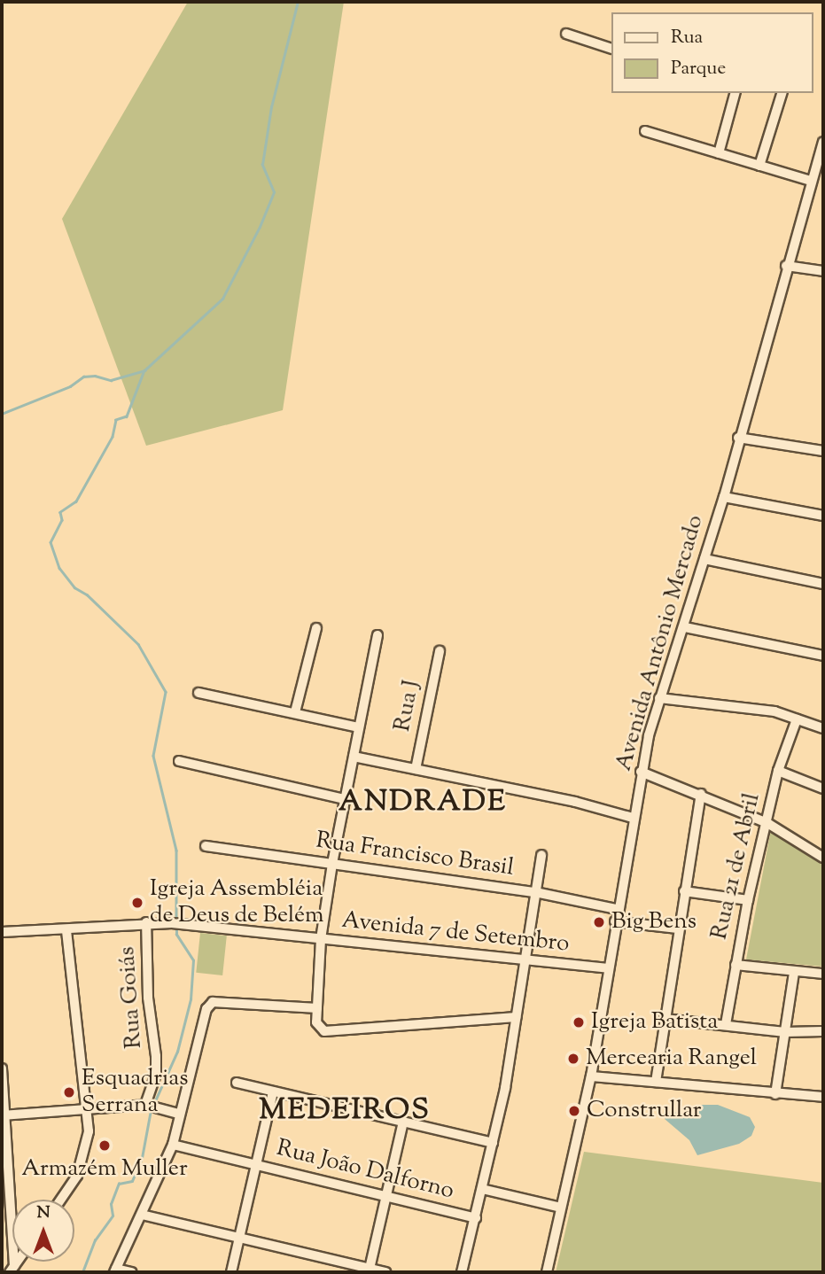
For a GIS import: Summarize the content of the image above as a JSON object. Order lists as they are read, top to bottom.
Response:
{
  "streets": {
    "street": [
      "Avenida Antônio Mercado",
      "Rua J",
      "Rua Francisco Brasil",
      "Rua 21 de Abril",
      "Avenida 7 de Setembro",
      "Rua Goiás",
      "Rua João Dalforno"
    ]
  },
  "crossings": [
    ["Avenida Antônio Mercado", "Rua Francisco Brasil"],
    ["Avenida Antônio Mercado", "Avenida 7 de Setembro"],
    ["Avenida 7 de Setembro", "Rua Goiás"]
  ],
  "districts": ["ANDRADE", "MEDEIROS"],
  "places": [
    "Igreja Assembléia de Deus de Belém",
    "Big Bens",
    "Igreja Batista",
    "Mercearia Rangel",
    "Esquadrias Serrana",
    "Construllar",
    "Armazém Muller"
  ],
  "legend": ["Rua", "Parque"],
  "north": "top"
}
